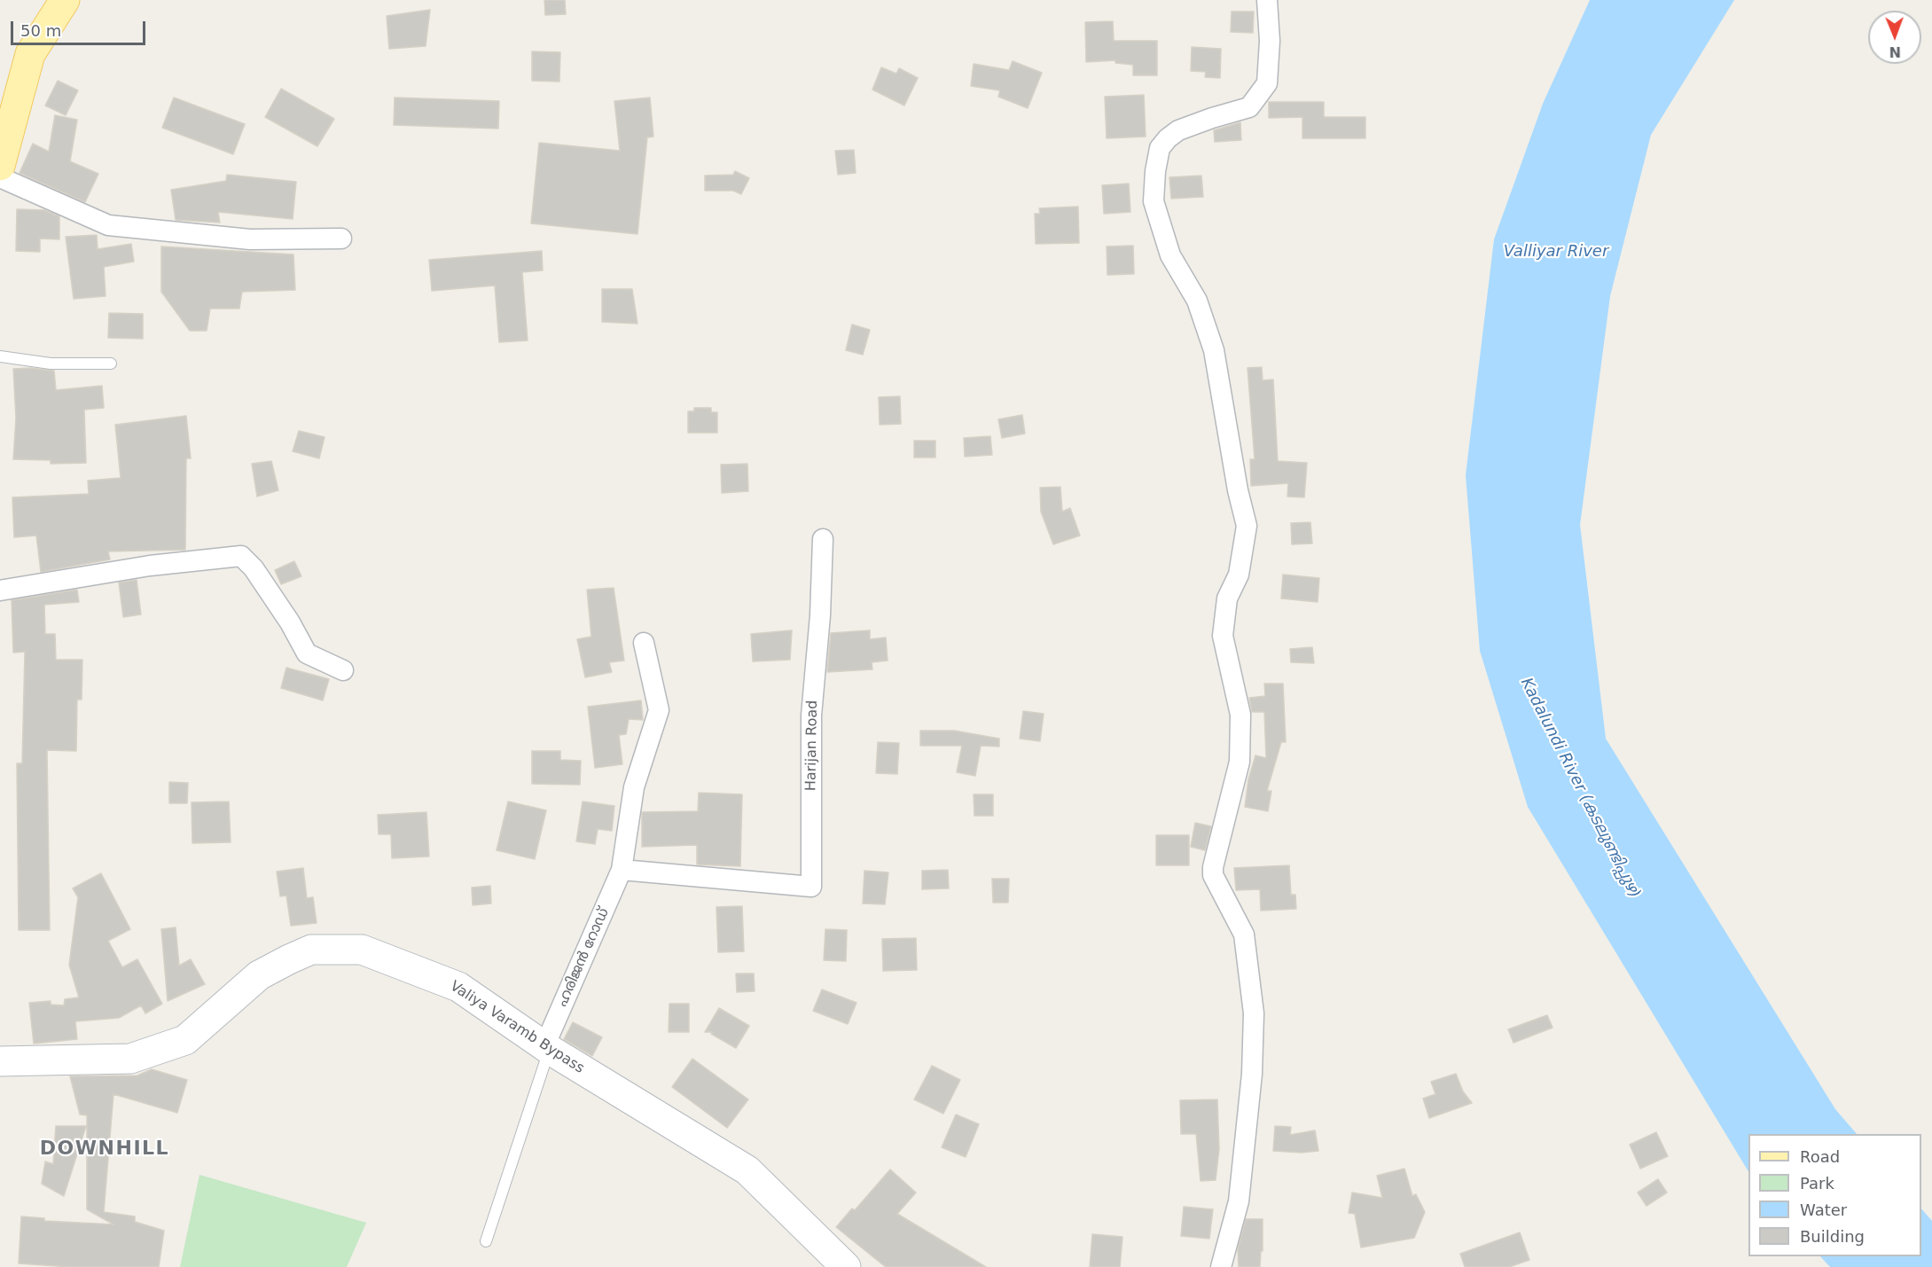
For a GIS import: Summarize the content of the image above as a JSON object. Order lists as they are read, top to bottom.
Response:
{
  "streets": {
    "street": ["Harijan Road", "ഹരിജൻ റോഡ്", "Valiya Varamb Bypass"]
  },
  "crossings": [
    ["Harijan Road", "ഹരിജൻ റോഡ്"],
    ["ഹരിജൻ റോഡ്", "Valiya Varamb Bypass"]
  ],
  "districts": ["DOWNHILL"],
  "water": ["Valliyar River", "Kadalundi River (കടലുണ്ടിപ്പുഴ)"],
  "legend": [
    "Road",
    "Park",
    "Water",
    "Building"
  ],
  "scale_bar": "50 m",
  "north": "bottom"
}
